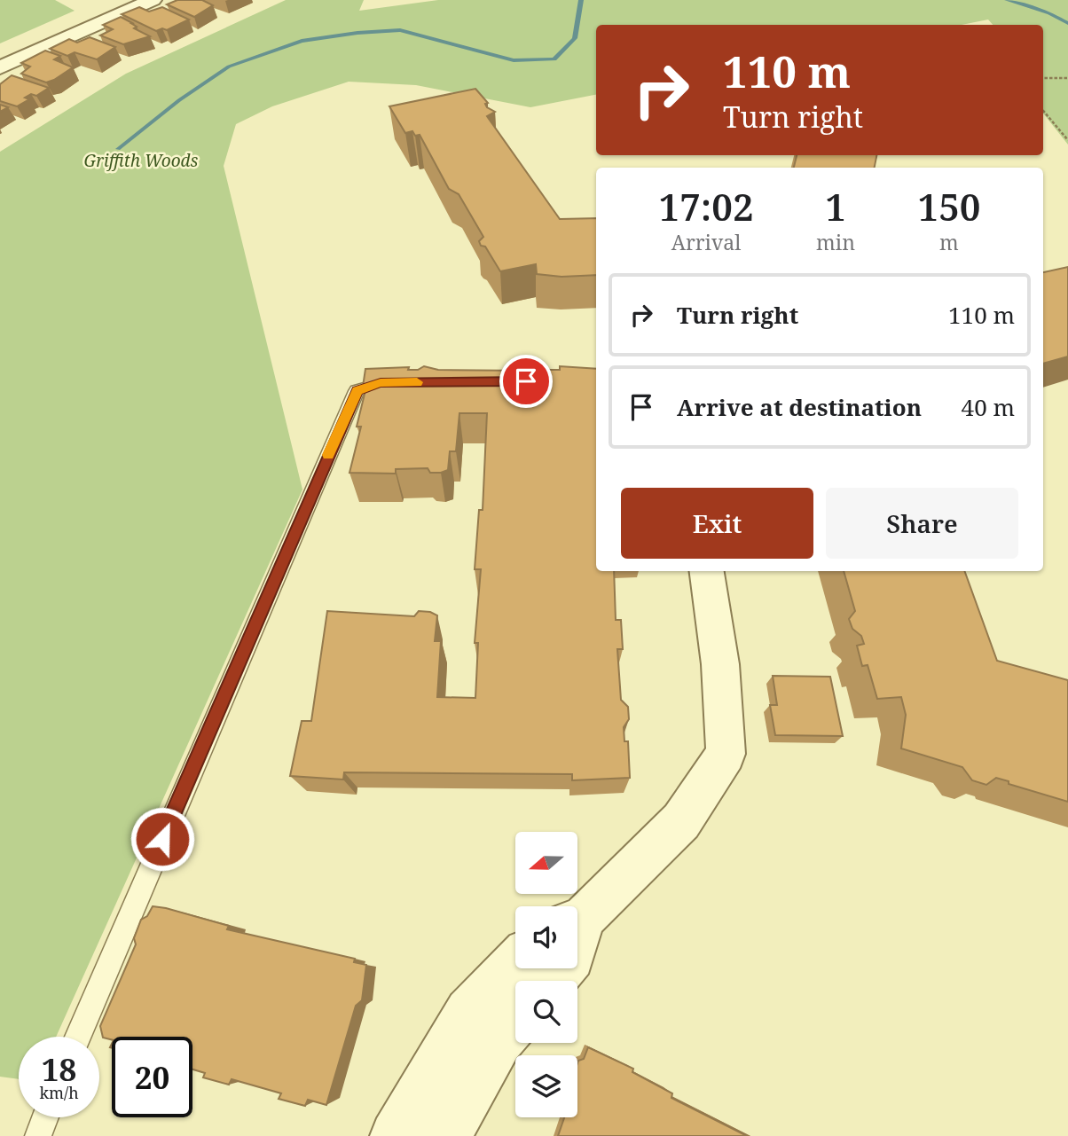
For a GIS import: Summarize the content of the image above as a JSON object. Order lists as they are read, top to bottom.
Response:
{
  "parks": ["Griffith Woods"],
  "north": "left",
  "page": {
    "turn": ["110 m", "Turn right"],
    "eta": [
      "17:02",
      "Arrival",
      "1",
      "min",
      "150",
      "m"
    ],
    "list": [
      {
        "name": "Turn right",
        "value": "110 m"
      },
      {
        "name": "Arrive at destination",
        "value": "40 m"
      }
    ],
    "buttons": ["Exit", "Share"],
    "speed": "18 km/h",
    "limit": "20"
  }
}
